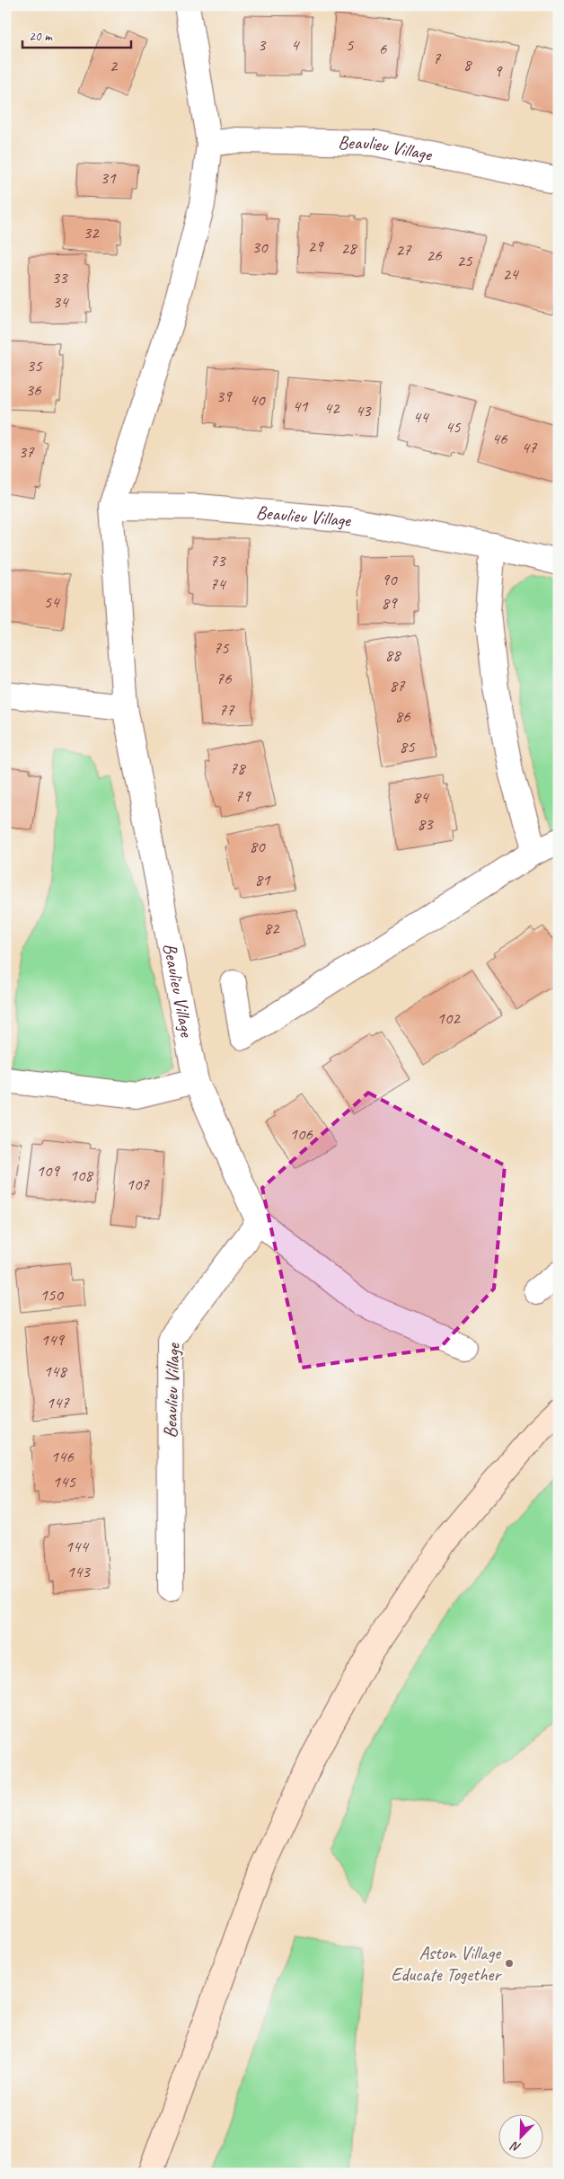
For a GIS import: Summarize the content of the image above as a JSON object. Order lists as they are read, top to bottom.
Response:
{
  "streets": {
    "street": ["Beaulieu Village"]
  },
  "places": ["Aston Village Educate Together"],
  "house_numbers": [
    "3",
    "4",
    "5",
    "6",
    "7",
    "8",
    "2",
    "9",
    "31",
    "32",
    "29",
    "30",
    "28",
    "27",
    "26",
    "25",
    "24",
    "33",
    "34",
    "35",
    "36",
    "39",
    "40",
    "41",
    "42",
    "43",
    "44",
    "45",
    "46",
    "47",
    "37",
    "73",
    "90",
    "74",
    "54",
    "89",
    "75",
    "88",
    "76",
    "87",
    "77",
    "86",
    "85",
    "78",
    "79",
    "84",
    "83",
    "80",
    "81",
    "82",
    "102",
    "106",
    "109",
    "108",
    "107",
    "150",
    "149",
    "148",
    "147",
    "146",
    "145",
    "144",
    "143"
  ],
  "scale_bar": "20 m",
  "north": "bottom left"
}
